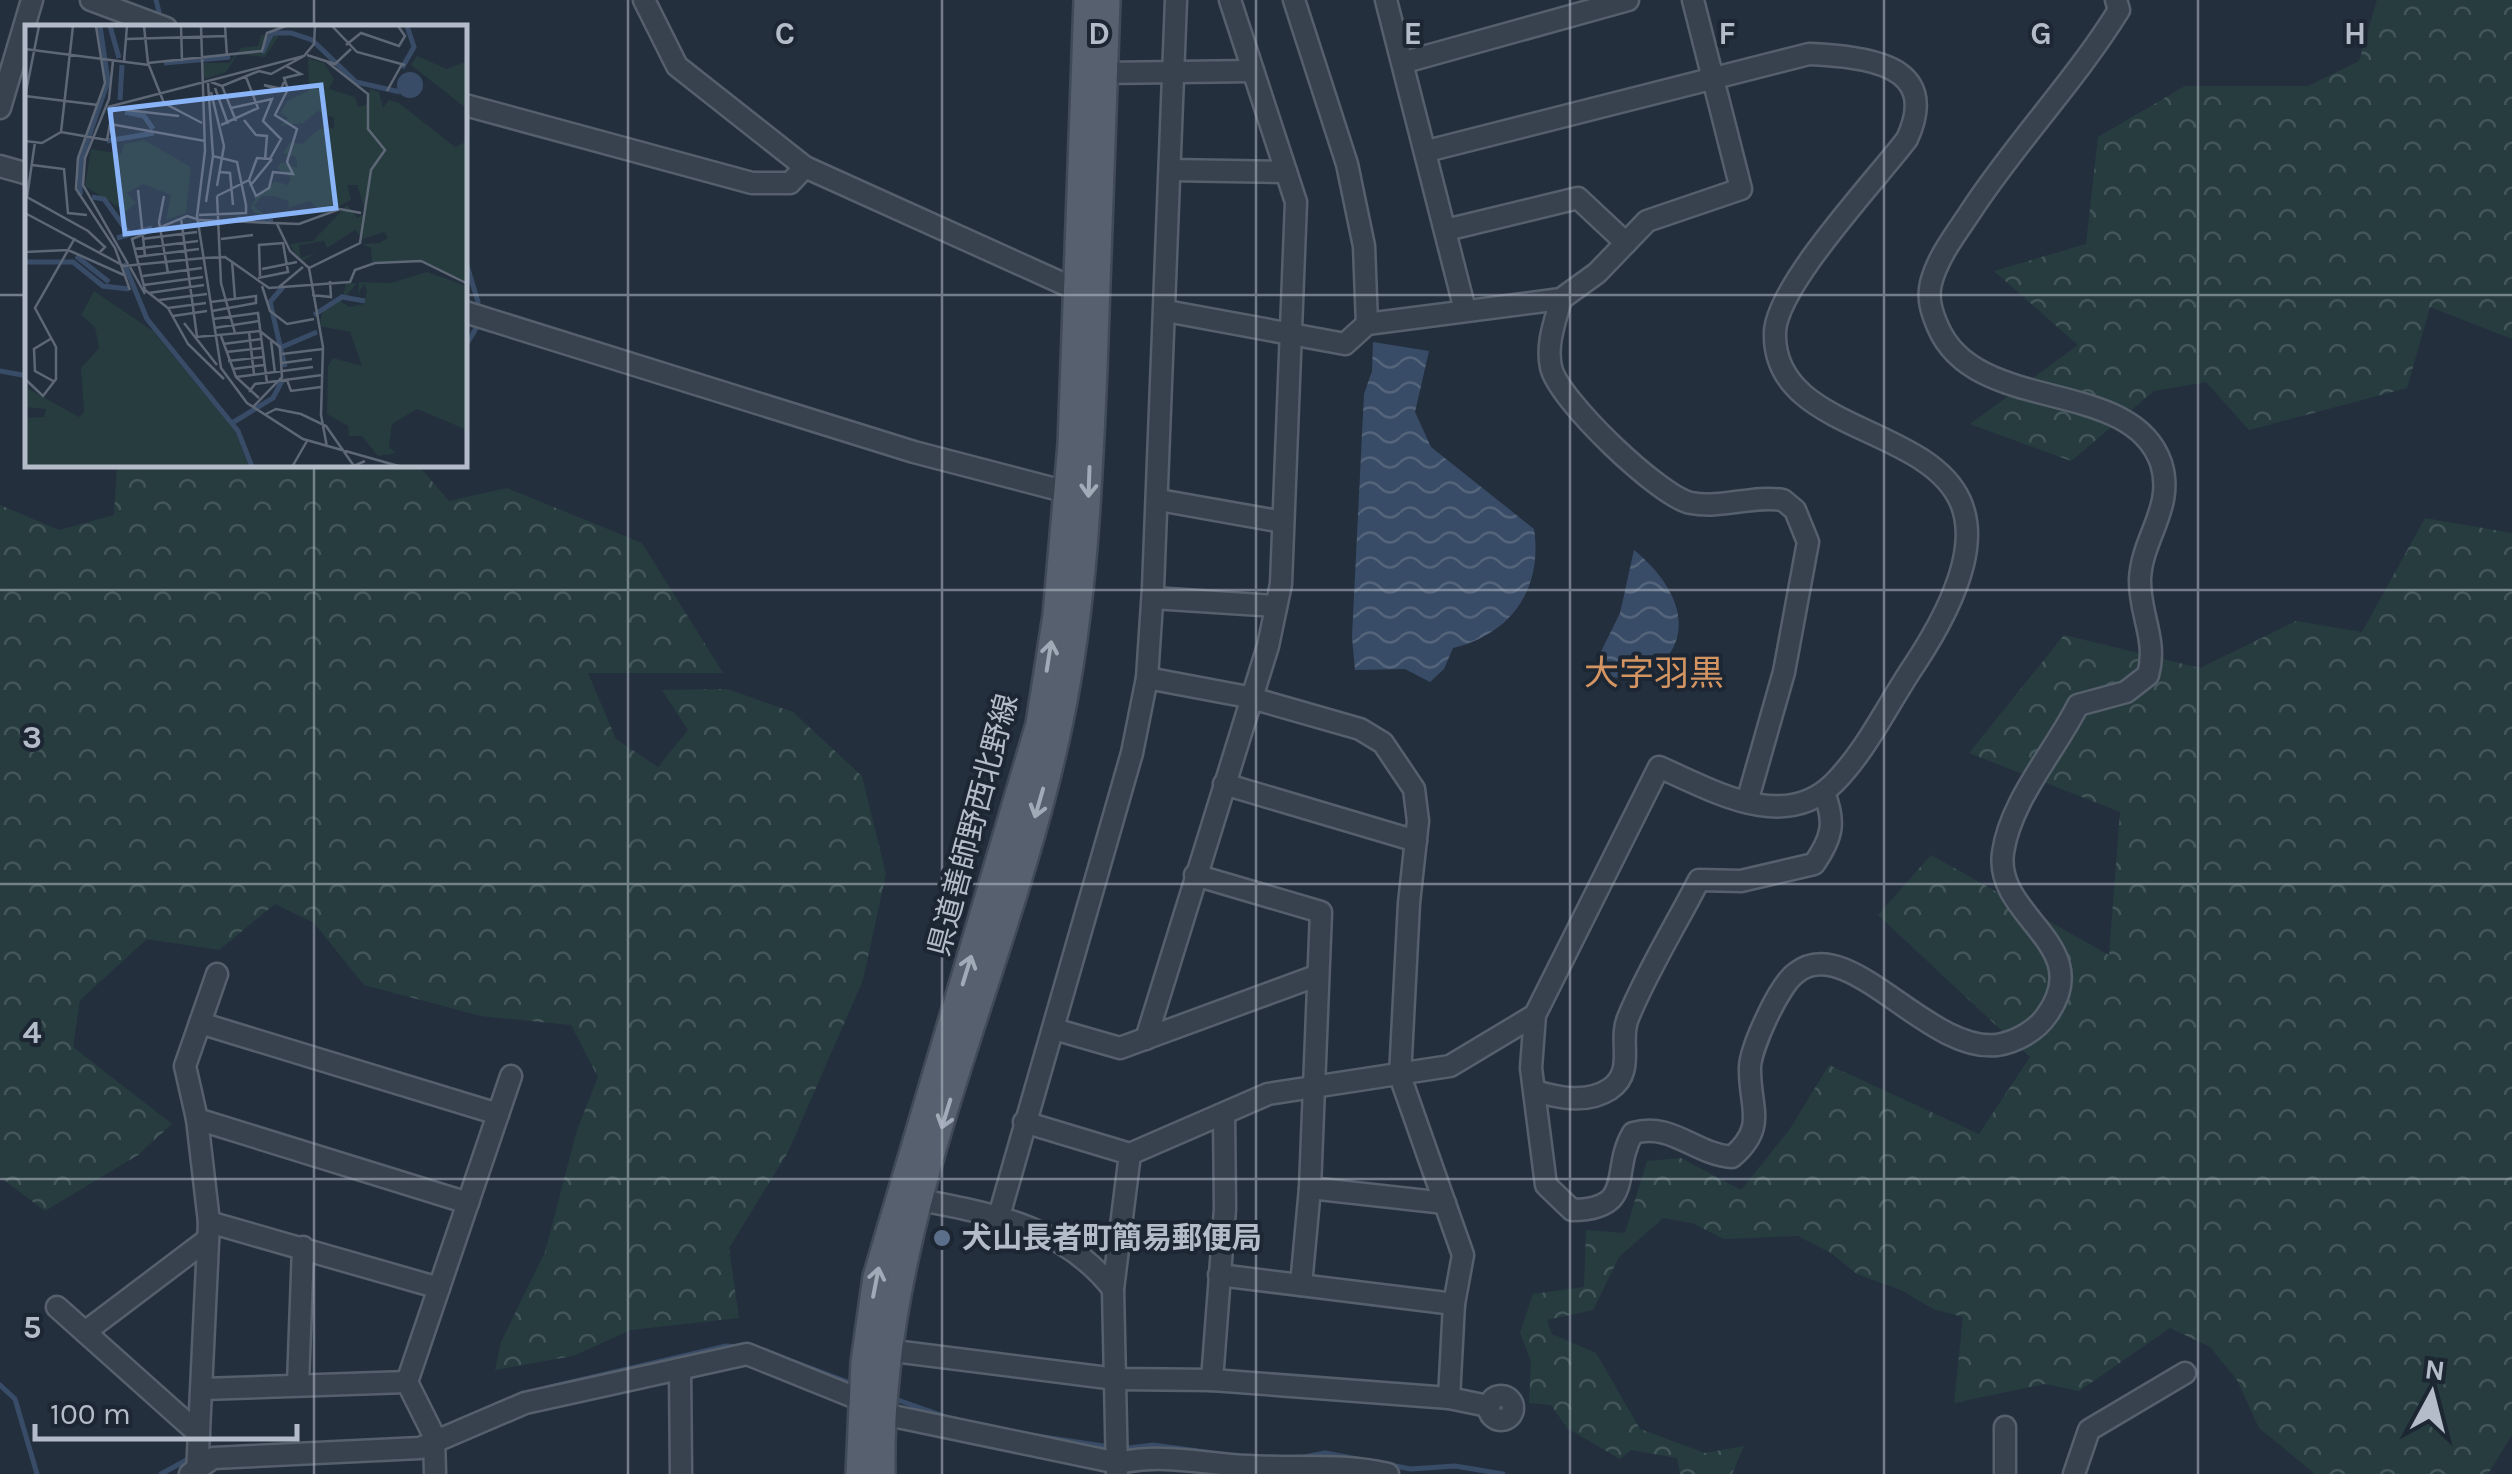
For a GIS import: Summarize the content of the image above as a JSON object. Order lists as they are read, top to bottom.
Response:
{
  "streets": {
    "main road": ["県道善師野西北野線"]
  },
  "districts": ["大字羽黒"],
  "places": ["犬山長者町簡易郵便局"],
  "scale_bar": "100 m",
  "north": "top",
  "grid": {
    "columns": [
      "C",
      "D",
      "E",
      "F",
      "G",
      "H"
    ],
    "rows": ["3", "4", "5"]
  }
}
